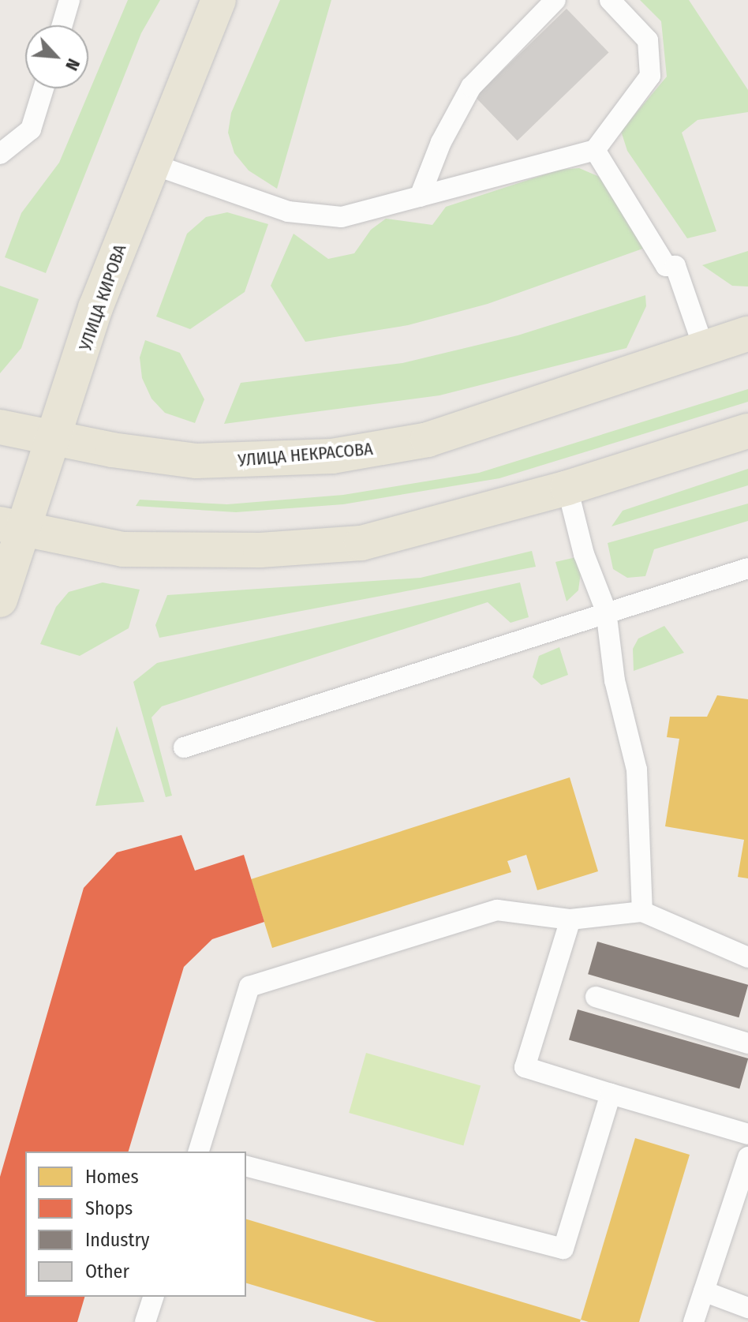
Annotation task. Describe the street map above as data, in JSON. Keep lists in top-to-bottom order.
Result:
{
  "streets": {
    "main road": ["УЛИЦА КИРОВА", "УЛИЦА НЕКРАСОВА"]
  },
  "crossings": [
    ["УЛИЦА КИРОВА", "УЛИЦА НЕКРАСОВА"]
  ],
  "legend": [
    "Homes",
    "Shops",
    "Industry",
    "Other"
  ],
  "north": "bottom right"
}
